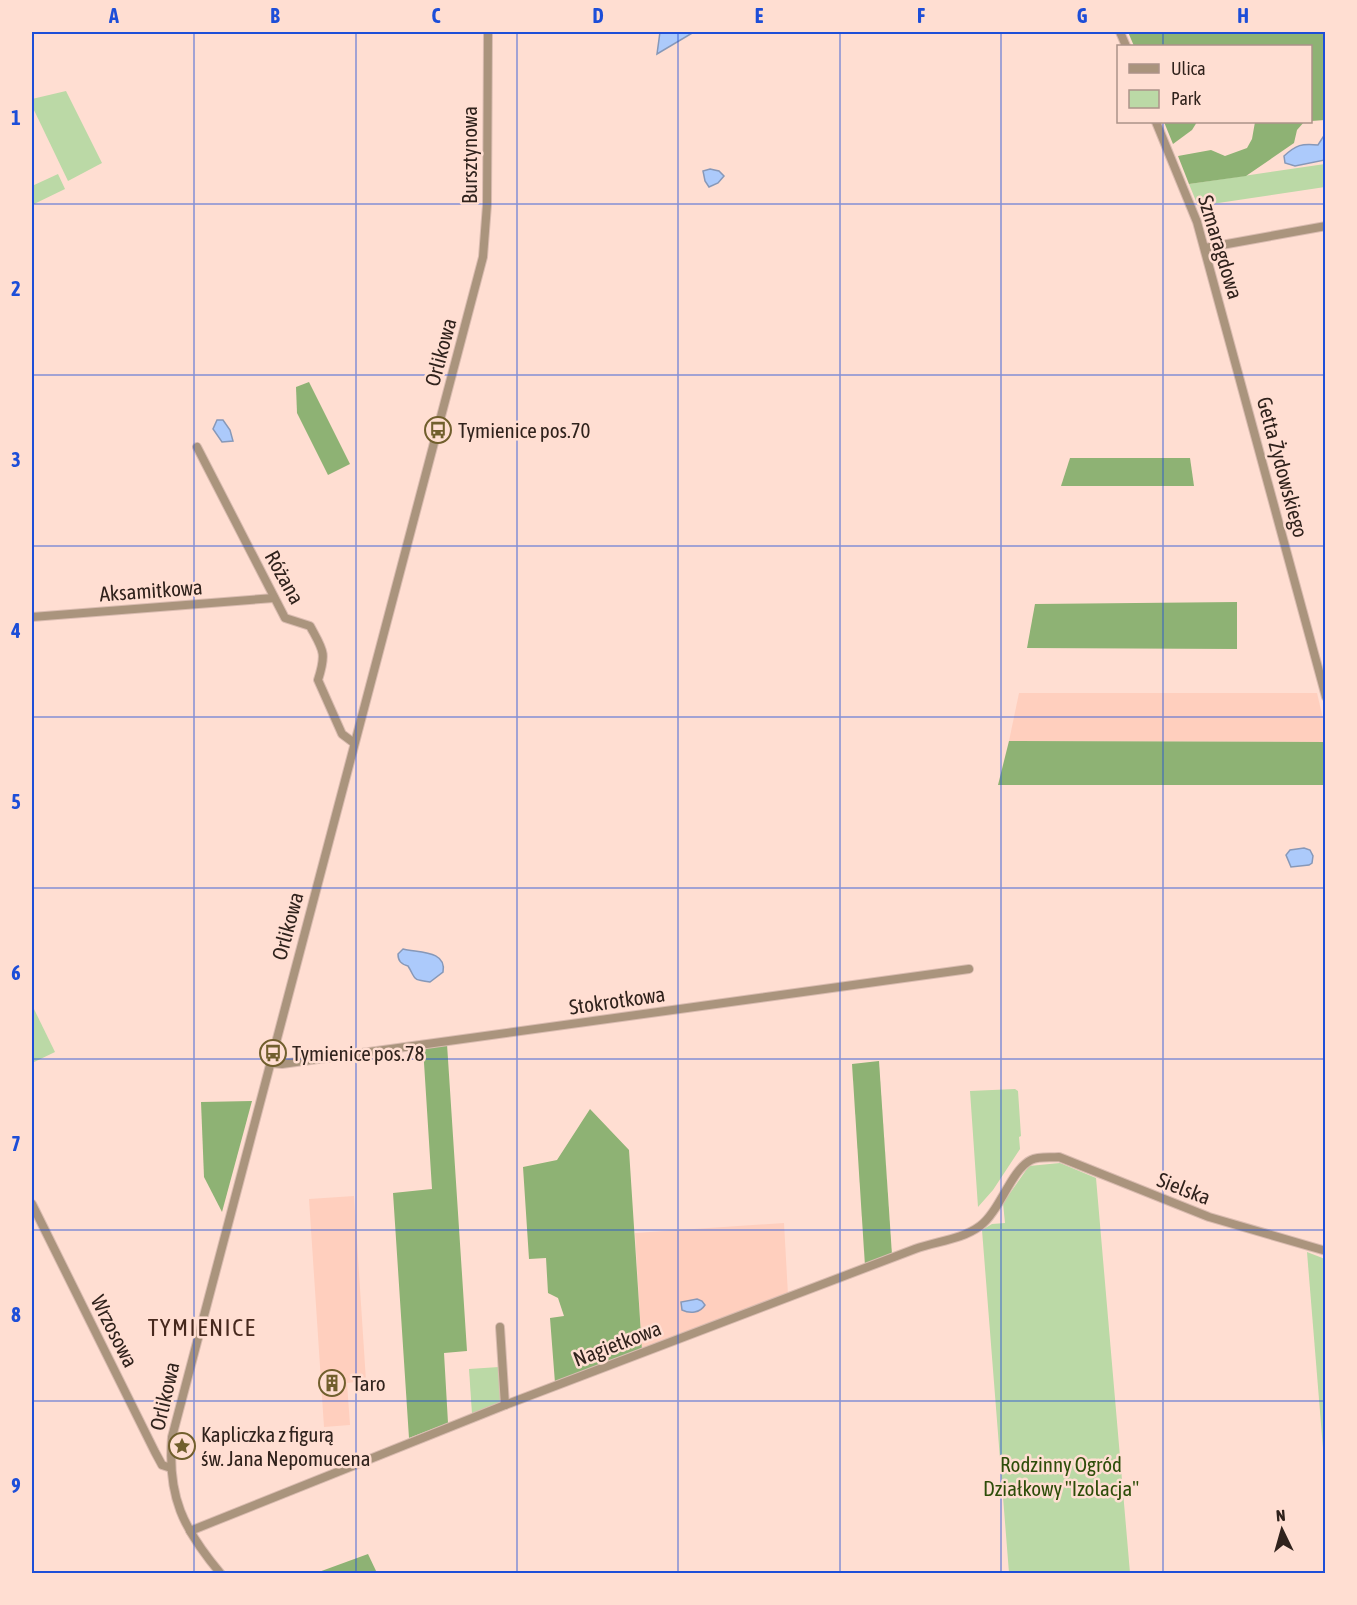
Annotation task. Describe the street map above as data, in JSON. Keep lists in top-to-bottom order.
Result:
{
  "streets": {
    "street": [
      "Bursztynowa",
      "Szmaragdowa",
      "Orlikowa",
      "Getta Żydowskiego",
      "Różana",
      "Aksamitkowa",
      "Stokrotkowa",
      "Sielska",
      "Wrzosowa",
      "Nagietkowa"
    ]
  },
  "crossings": [
    ["Bursztynowa", "Orlikowa"],
    ["Szmaragdowa", "Getta Żydowskiego"],
    ["Orlikowa", "Różana"],
    ["Orlikowa", "Stokrotkowa"],
    ["Orlikowa", "Wrzosowa"],
    ["Orlikowa", "Nagietkowa"],
    ["Różana", "Aksamitkowa"],
    ["Sielska", "Nagietkowa"]
  ],
  "districts": ["TYMIENICE"],
  "parks": ["Rodzinny Ogród Działkowy \"Izolacja\""],
  "places": {
    "bus stop": ["Tymienice pos.70", "Tymienice pos.78"],
    "building": ["Taro"],
    "place": ["Kapliczka z figurą św. Jana Nepomucena"]
  },
  "legend": ["Ulica", "Park"],
  "north": "top",
  "grid": {
    "columns": [
      "A",
      "B",
      "C",
      "D",
      "E",
      "F",
      "G",
      "H"
    ],
    "rows": [
      "1",
      "2",
      "3",
      "4",
      "5",
      "6",
      "7",
      "8",
      "9"
    ]
  }
}
